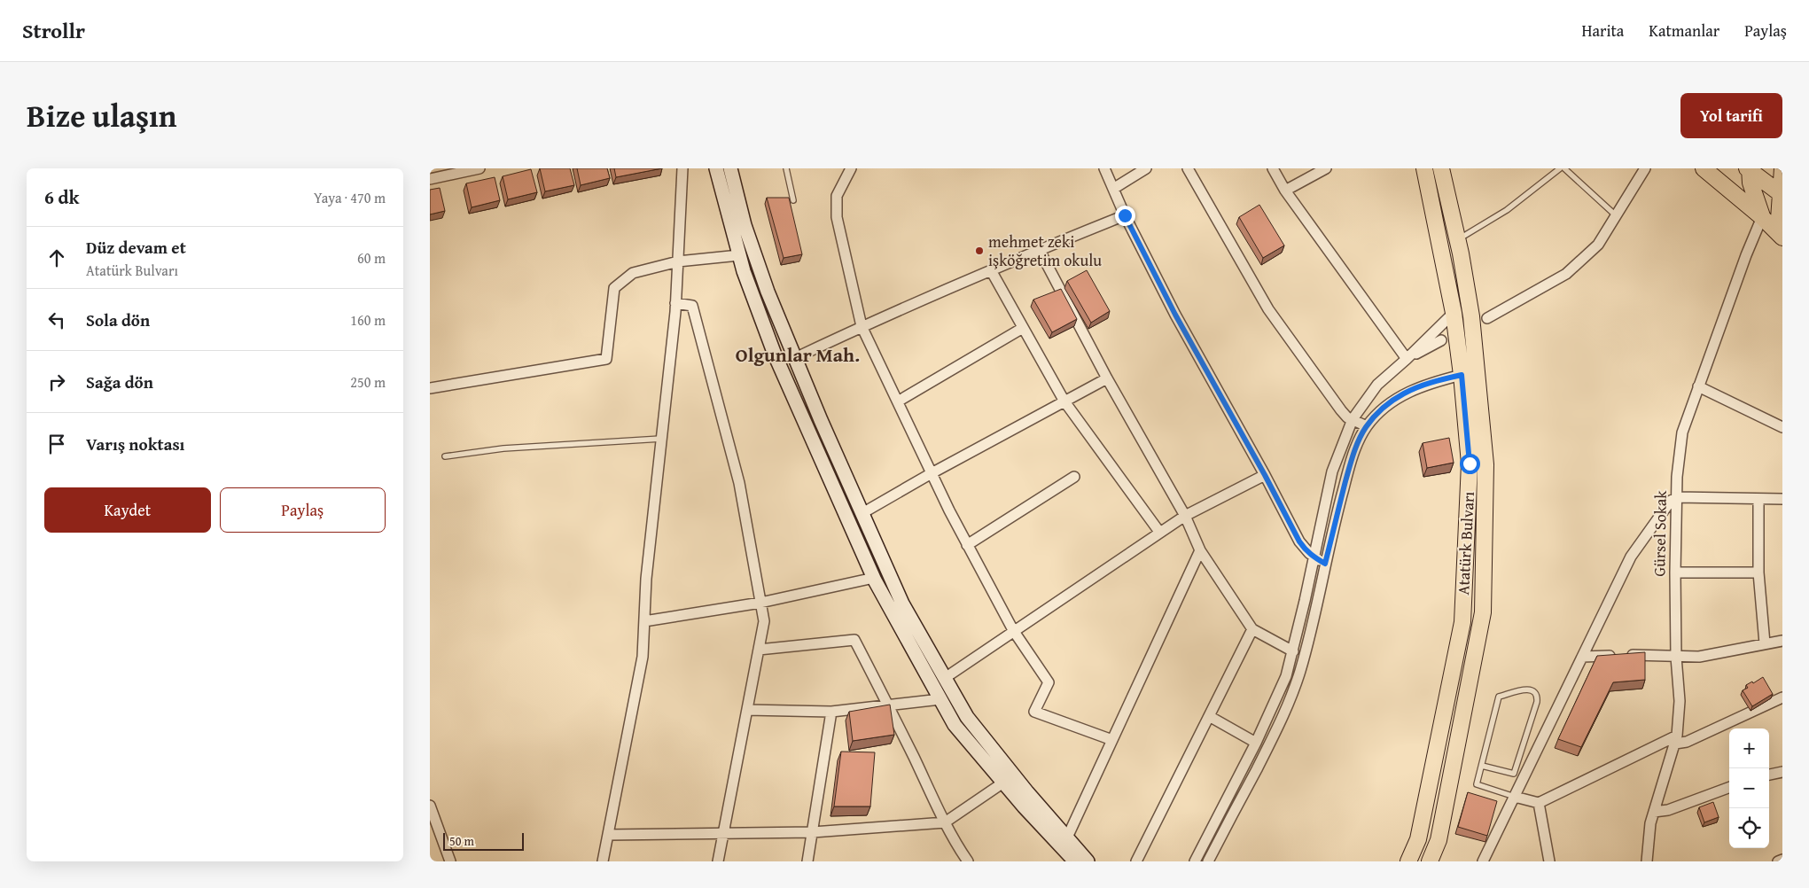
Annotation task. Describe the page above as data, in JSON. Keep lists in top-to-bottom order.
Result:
{
  "streets": {
    "main road": ["Atatürk Bulvarı"],
    "street": ["Gürsel Sokak"]
  },
  "districts": ["Olgunlar Mah."],
  "places": ["mehmet zeki işköğretim okulu"],
  "scale_bar": "50 m",
  "page": {
    "header": "Strollr",
    "nav": ["Harita", "Katmanlar", "Paylaş"],
    "title": "Bize ulaşın",
    "buttons": [
      "Yol tarifi",
      ["Kaydet", "Paylaş"]
    ],
    "heading": ["6 dk", "Yaya · 470 m"],
    "list": [
      ["Düz devam et", "Atatürk Bulvarı", "60 m"],
      ["Sola dön", "160 m"],
      ["Sağa dön", "250 m"],
      "Varış noktası"
    ],
    "map_buttons": ["+", "−"],
    "scale": "50 m"
  }
}
